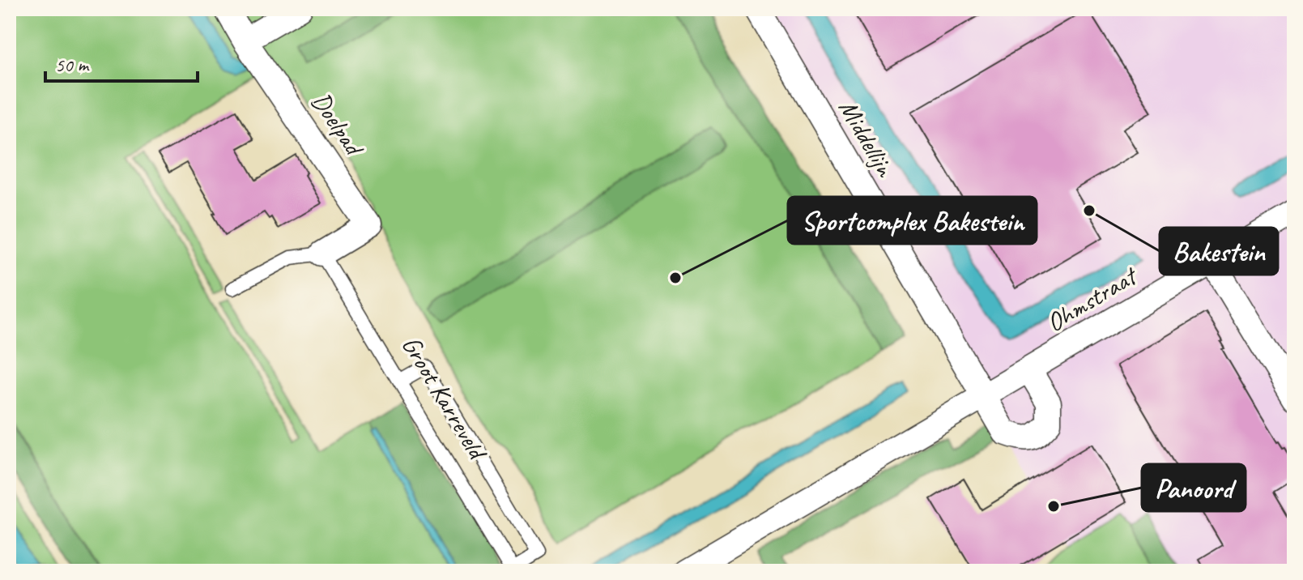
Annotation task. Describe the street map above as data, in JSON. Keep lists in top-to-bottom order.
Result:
{
  "streets": {
    "street": ["Doelpad", "Middellijn", "Ohmstraat"],
    "lane": ["Groot Karreveld"]
  },
  "crossings": [
    ["Doelpad", "Groot Karreveld"],
    ["Middellijn", "Ohmstraat"]
  ],
  "places": ["Bakestein", "Sportcomplex Bakestein", "Panoord"],
  "scale_bar": "50 m"
}
